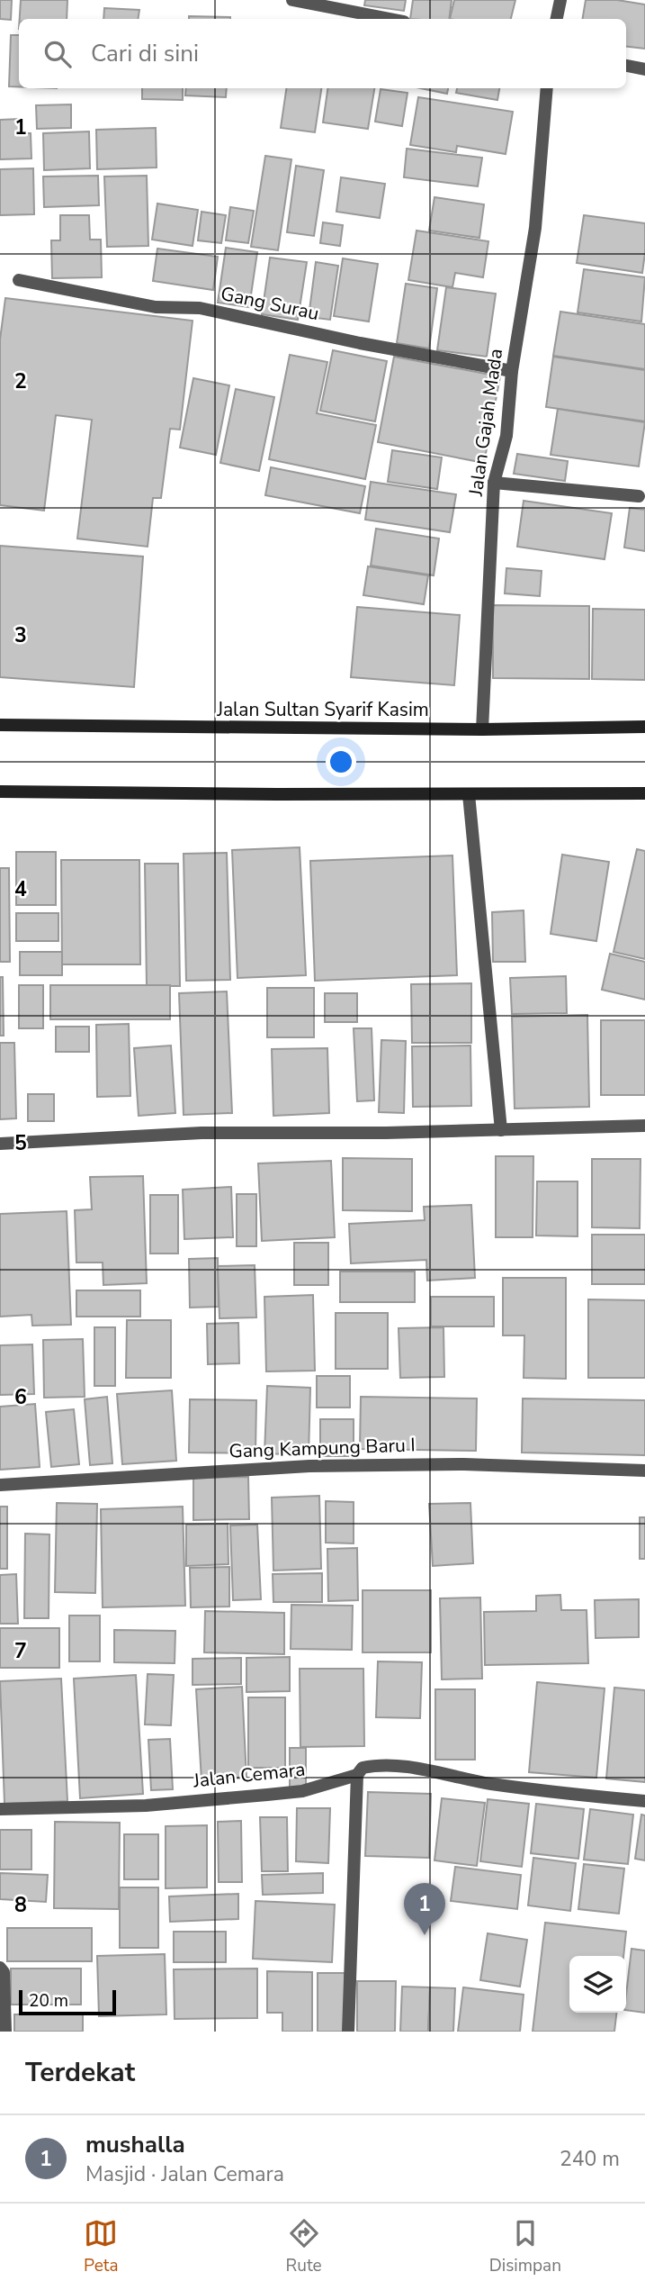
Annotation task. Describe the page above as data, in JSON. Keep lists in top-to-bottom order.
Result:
{
  "streets": {
    "street": [
      "Gang Surau",
      "Jalan Gajah Mada",
      "Jalan Sultan Syarif Kasim",
      "Gang Kampung Baru I",
      "Jalan Cemara"
    ]
  },
  "crossings": [
    ["Gang Surau", "Jalan Gajah Mada"],
    ["Jalan Gajah Mada", "Jalan Sultan Syarif Kasim"]
  ],
  "scale_bar": "20 m",
  "page": {
    "search": "Cari di sini",
    "pins": "1",
    "scale": "20 m",
    "heading": "Terdekat",
    "list": [
      {
        "mark": "1",
        "name": "mushalla",
        "note": "Masjid · Jalan Cemara",
        "value": "240 m"
      }
    ],
    "nav": ["Peta", "Rute", "Disimpan"]
  },
  "grid": {
    "rows": [
      "1",
      "2",
      "3",
      "4",
      "5",
      "6",
      "7",
      "8"
    ]
  }
}
